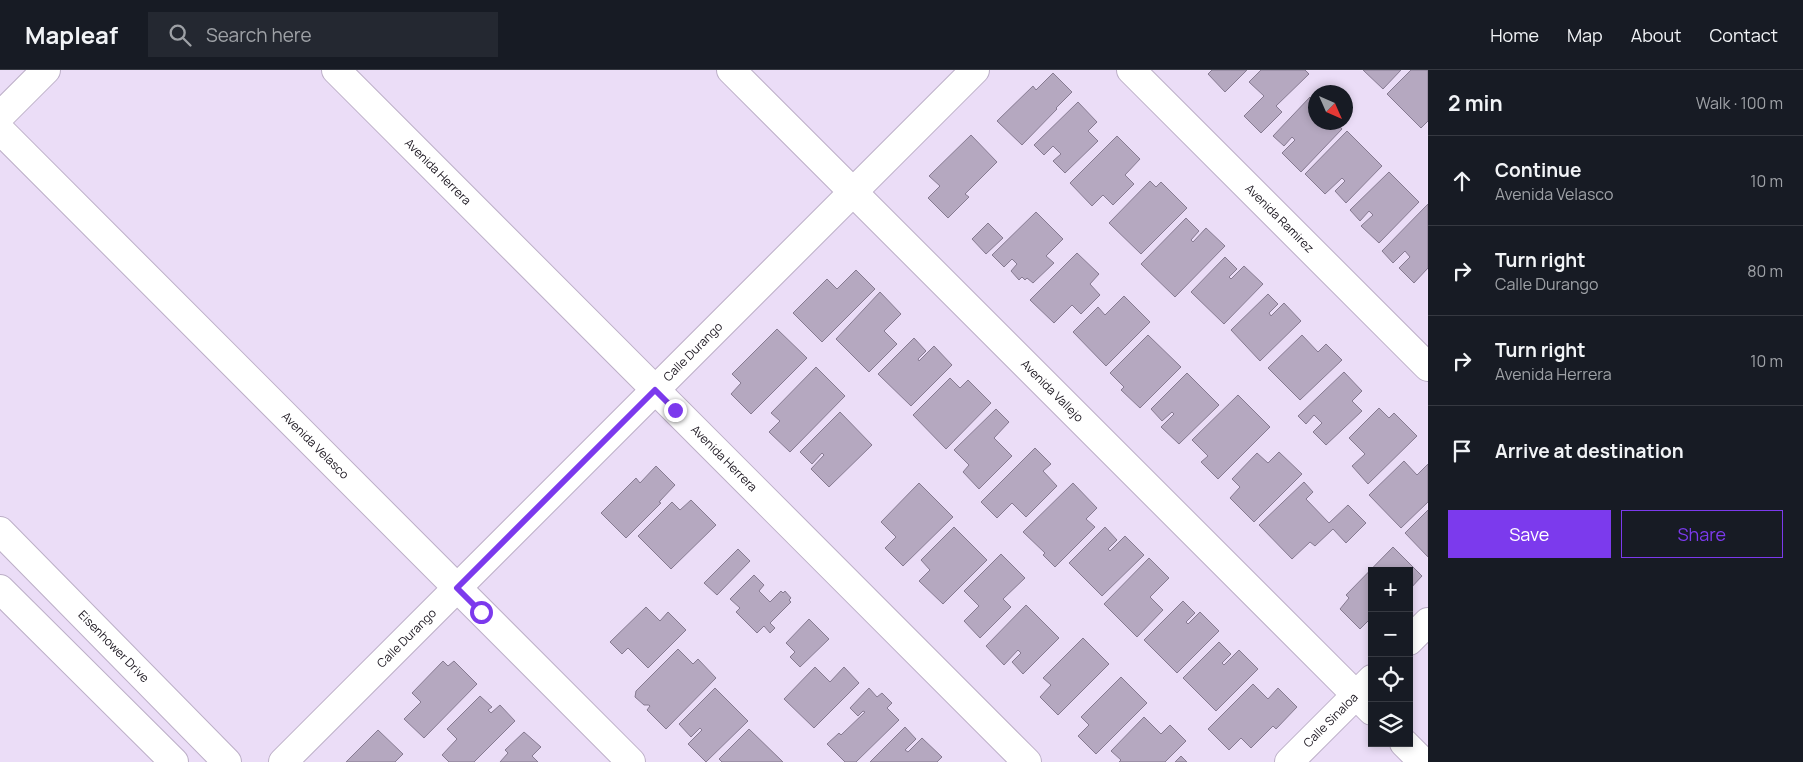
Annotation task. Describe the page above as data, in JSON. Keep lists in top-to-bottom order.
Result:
{
  "streets": {
    "street": [
      "Avenida Herrera",
      "Avenida Ramirez",
      "Calle Durango",
      "Avenida Vallejo",
      "Avenida Velasco",
      "Eisenhower Drive",
      "Calle Sinaloa"
    ]
  },
  "crossings": [
    ["Avenida Herrera", "Calle Durango"],
    ["Calle Durango", "Avenida Vallejo"],
    ["Calle Durango", "Avenida Velasco"],
    ["Avenida Vallejo", "Calle Sinaloa"]
  ],
  "north": "bottom right",
  "page": {
    "header": "Mapleaf",
    "search": "Search here",
    "nav": [
      "Home",
      "Map",
      "About",
      "Contact"
    ],
    "heading": ["2 min", "Walk · 100 m"],
    "list": [
      ["Continue", "Avenida Velasco", "10 m"],
      ["Turn right", "Calle Durango", "80 m"],
      ["Turn right", "Avenida Herrera", "10 m"],
      "Arrive at destination"
    ],
    "buttons": ["Save", "Share"],
    "map_buttons": ["+", "−"]
  }
}
